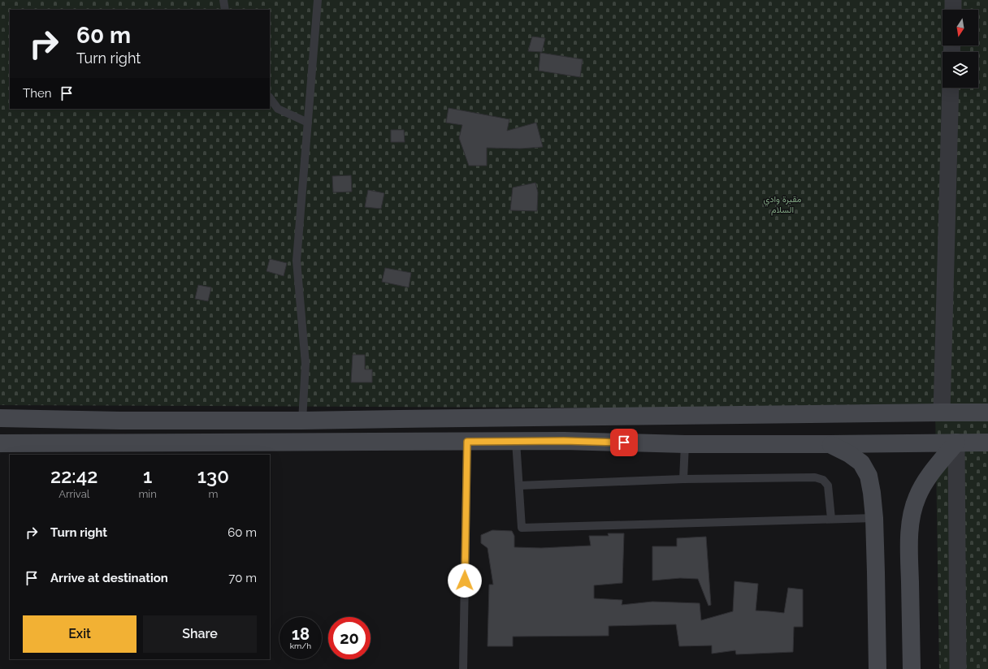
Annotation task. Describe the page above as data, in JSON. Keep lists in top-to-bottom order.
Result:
{
  "parks": ["مقبرة وادي السلام"],
  "north": "bottom",
  "page": {
    "turn": ["60 m", "Turn right"],
    "then": "Then",
    "eta": [
      "22:42",
      "Arrival",
      "1",
      "min",
      "130",
      "m"
    ],
    "list": [
      {
        "name": "Turn right",
        "value": "60 m"
      },
      {
        "name": "Arrive at destination",
        "value": "70 m"
      }
    ],
    "buttons": ["Exit", "Share"],
    "speed": "18 km/h",
    "limit": "20"
  }
}
